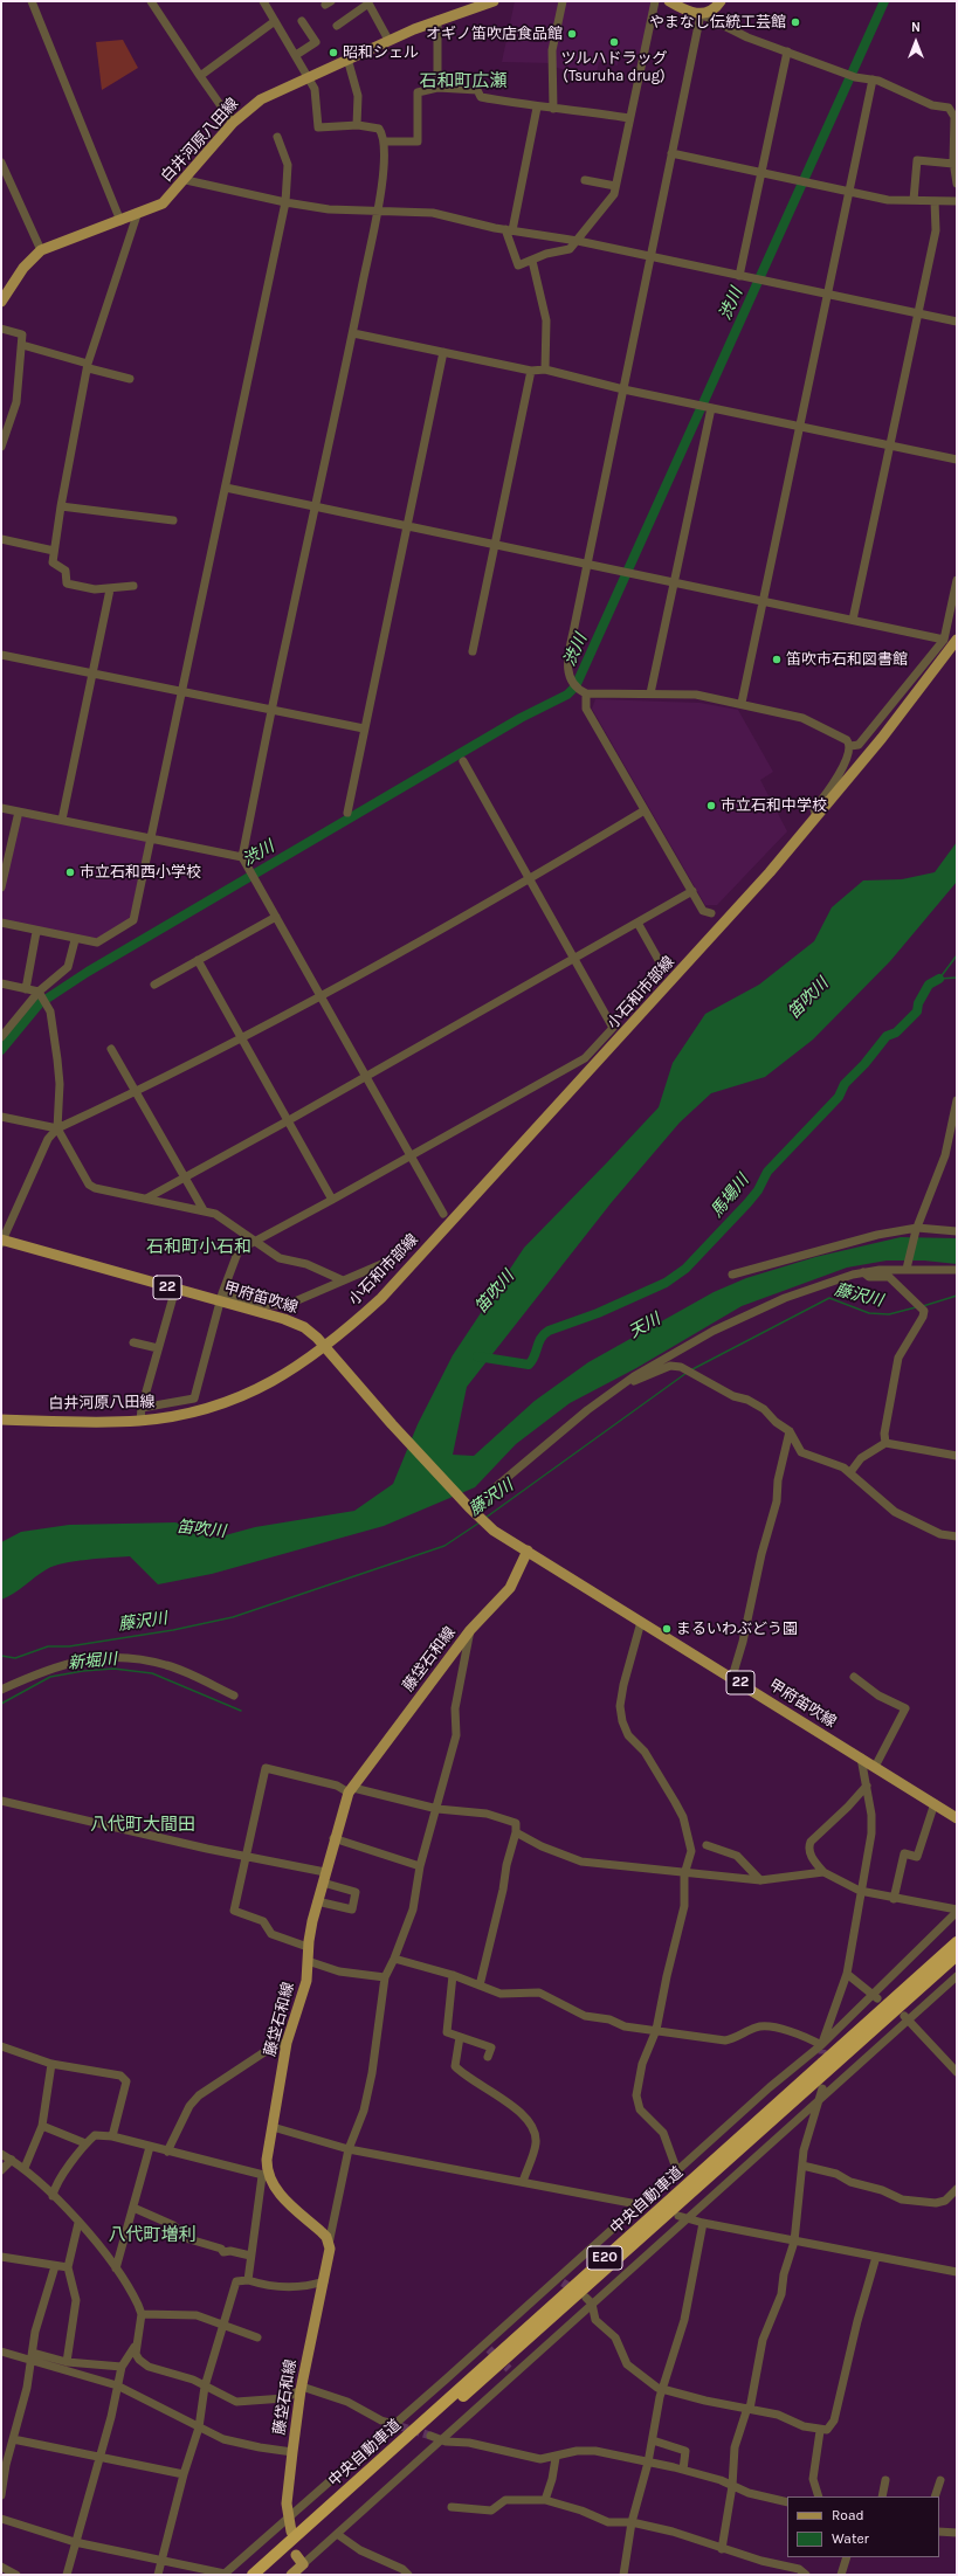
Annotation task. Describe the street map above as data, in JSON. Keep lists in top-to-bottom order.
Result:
{
  "streets": {
    "highway": ["中央自動車道", "E20"],
    "main road": [
      "白井河原八田線",
      "小石和市部線",
      "22",
      "甲府笛吹線",
      "藤垈石和線"
    ]
  },
  "crossings": [
    ["白井河原八田線", "小石和市部線"],
    ["白井河原八田線", "甲府笛吹線"],
    ["小石和市部線", "甲府笛吹線"],
    ["甲府笛吹線", "藤垈石和線"]
  ],
  "districts": [
    "石和町広瀬",
    "石和町小石和",
    "八代町大間田",
    "八代町増利"
  ],
  "water": [
    "渋川",
    "笛吹川",
    "馬場川",
    "藤沢川",
    "天川",
    "新堀川"
  ],
  "places": [
    "やまなし伝統工芸館",
    "オギノ笛吹店食品館",
    "ツルハドラッグ (Tsuruha drug)",
    "昭和シェル",
    "笛吹市石和図書館",
    "市立石和中学校",
    "市立石和西小学校",
    "まるいわぶどう園"
  ],
  "legend": ["Road", "Water"],
  "north": "top"
}
